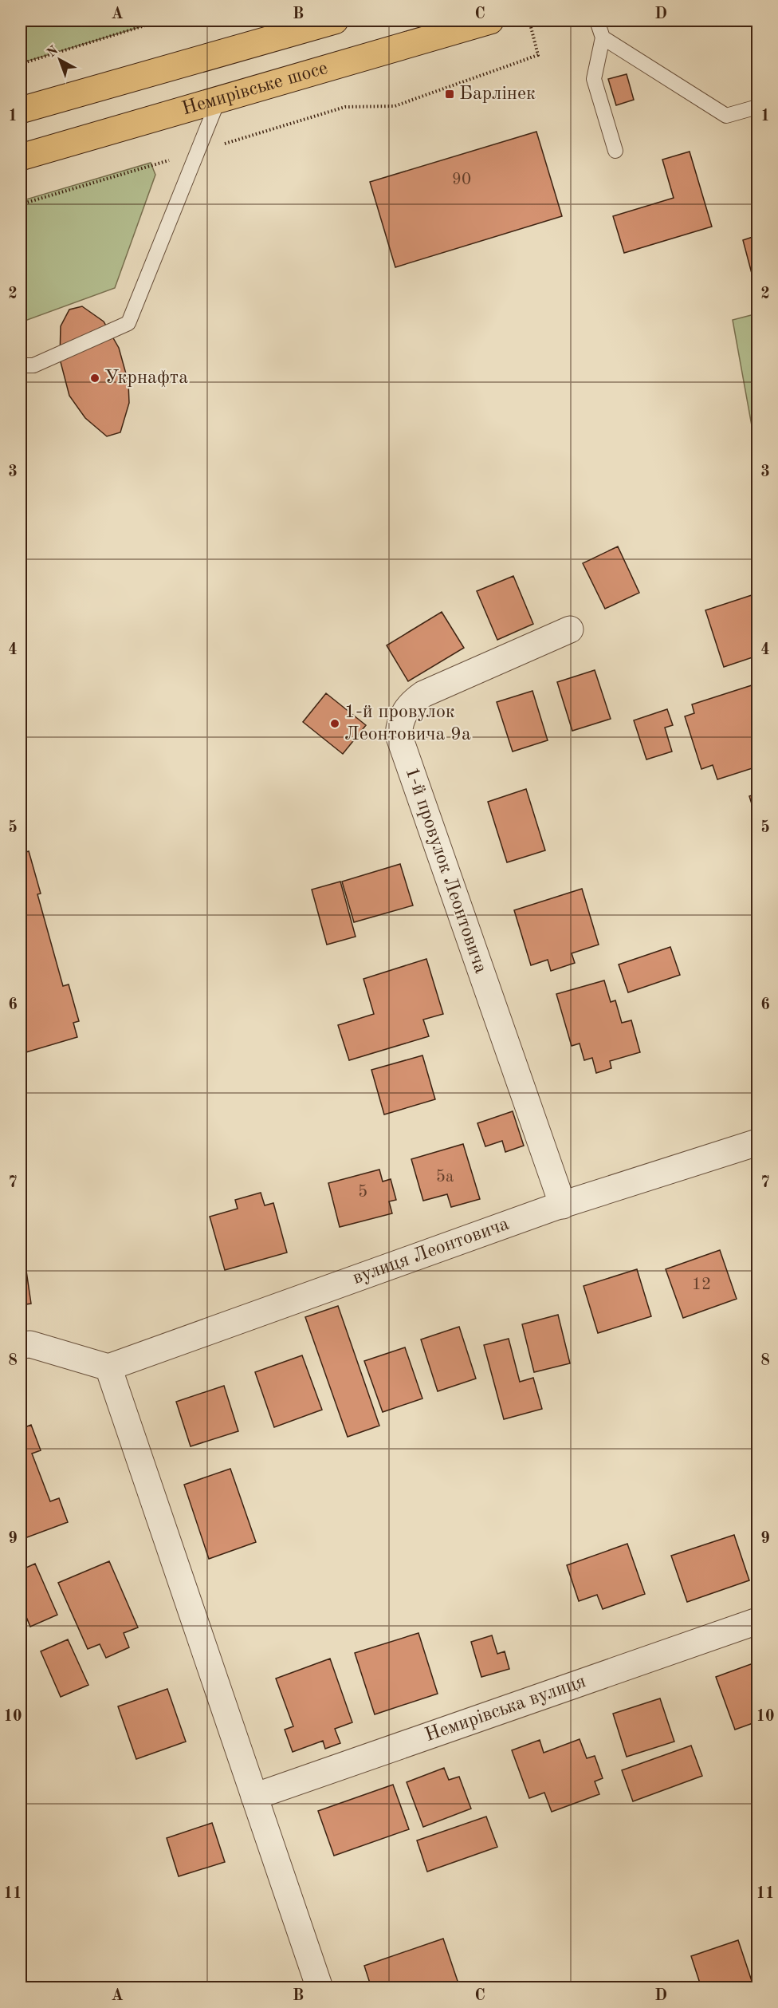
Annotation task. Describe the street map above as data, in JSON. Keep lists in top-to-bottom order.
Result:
{
  "streets": {
    "main road": ["Немирівське шосе"],
    "street": ["1-й провулок Леонтовича", "вулиця Леонтовича", "Немирівська вулиця"]
  },
  "crossings": [
    ["1-й провулок Леонтовича", "вулиця Леонтовича"]
  ],
  "places": {
    "transit": ["Барлінек"],
    "other": ["Укрнафта", "1-й провулок Леонтовича 9а"]
  },
  "house_numbers": [
    "90",
    "5а",
    "5",
    "12"
  ],
  "north": "top left",
  "grid": {
    "columns": [
      "A",
      "B",
      "C",
      "D"
    ],
    "rows": [
      "1",
      "2",
      "3",
      "4",
      "5",
      "6",
      "7",
      "8",
      "9",
      "10",
      "11"
    ]
  }
}
